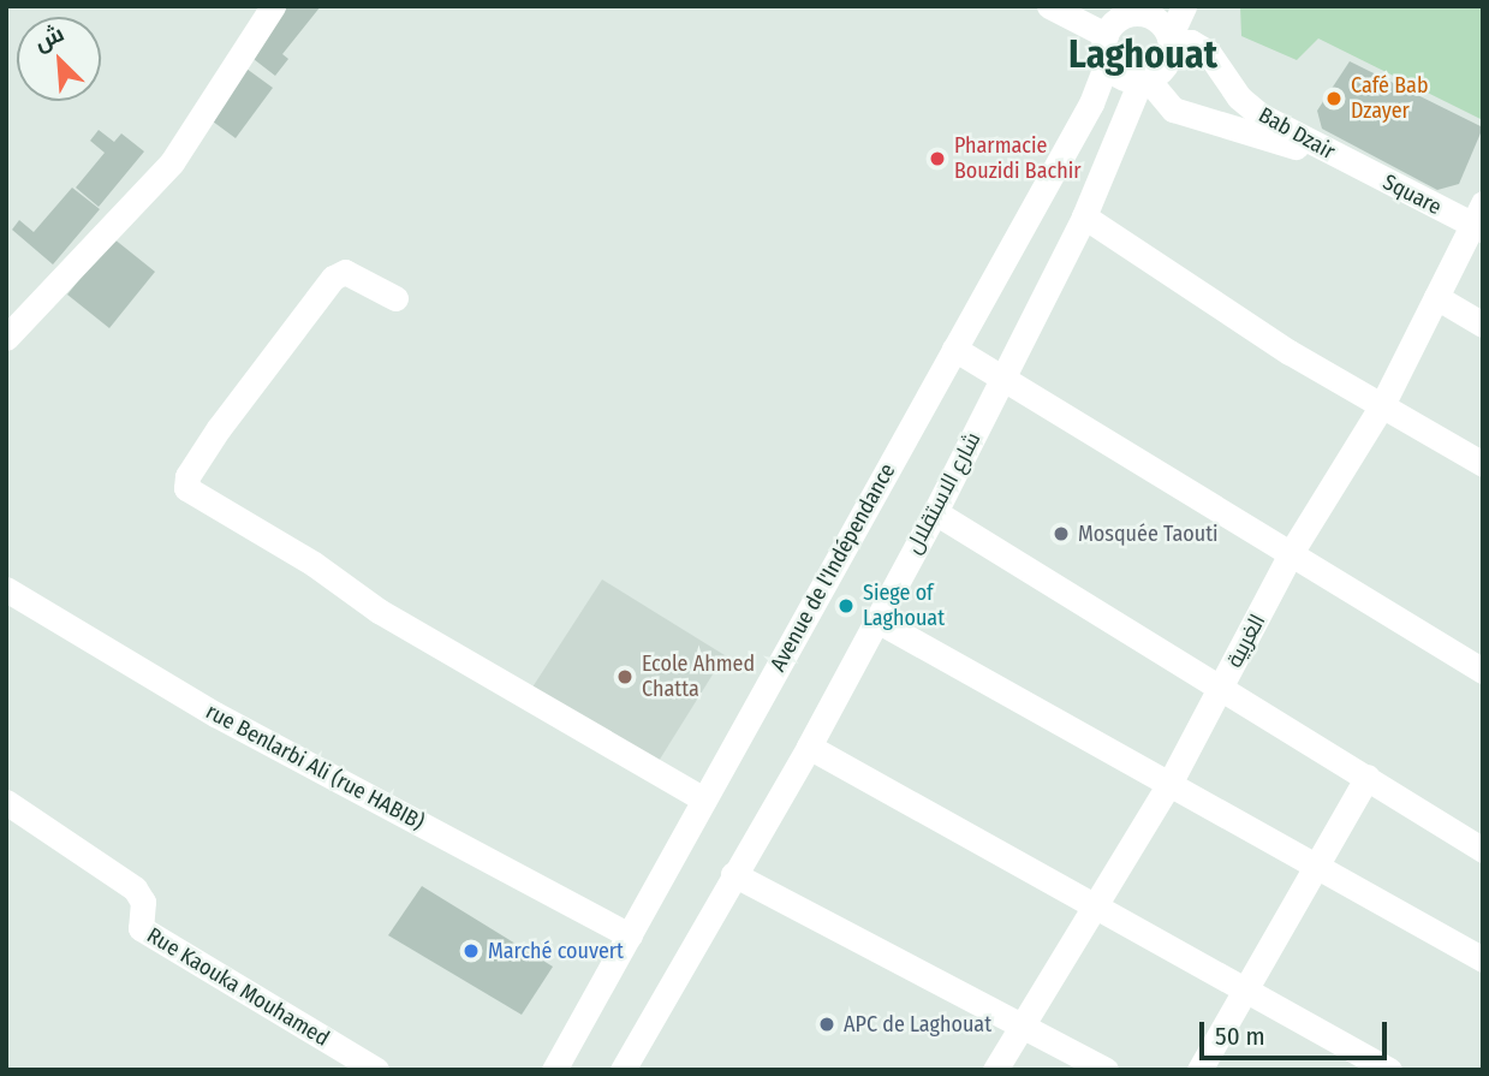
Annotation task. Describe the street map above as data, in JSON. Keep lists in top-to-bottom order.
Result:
{
  "streets": {
    "street": [
      "Bab Dzair",
      "Square",
      "شارع الاستقلال",
      "Avenue de l'Indépendance",
      "الغربية",
      "rue Benlarbi Ali (rue HABIB)",
      "Rue Kaouka Mouhamed"
    ]
  },
  "crossings": [
    ["Bab Dzair", "Square"],
    ["Bab Dzair", "شارع الاستقلال"],
    ["Bab Dzair", "Avenue de l'Indépendance"],
    ["Square", "الغربية"],
    ["شارع الاستقلال", "Avenue de l'Indépendance"],
    ["Avenue de l'Indépendance", "rue Benlarbi Ali (rue HABIB)"]
  ],
  "districts": ["Laghouat"],
  "places": [
    "Café Bab Dzayer",
    "Pharmacie Bouzidi Bachir",
    "Mosquée Taouti",
    "Siege of Laghouat",
    "Ecole Ahmed Chatta",
    "Marché couvert",
    "APC de Laghouat"
  ],
  "scale_bar": "50 m",
  "north": "top left"
}
